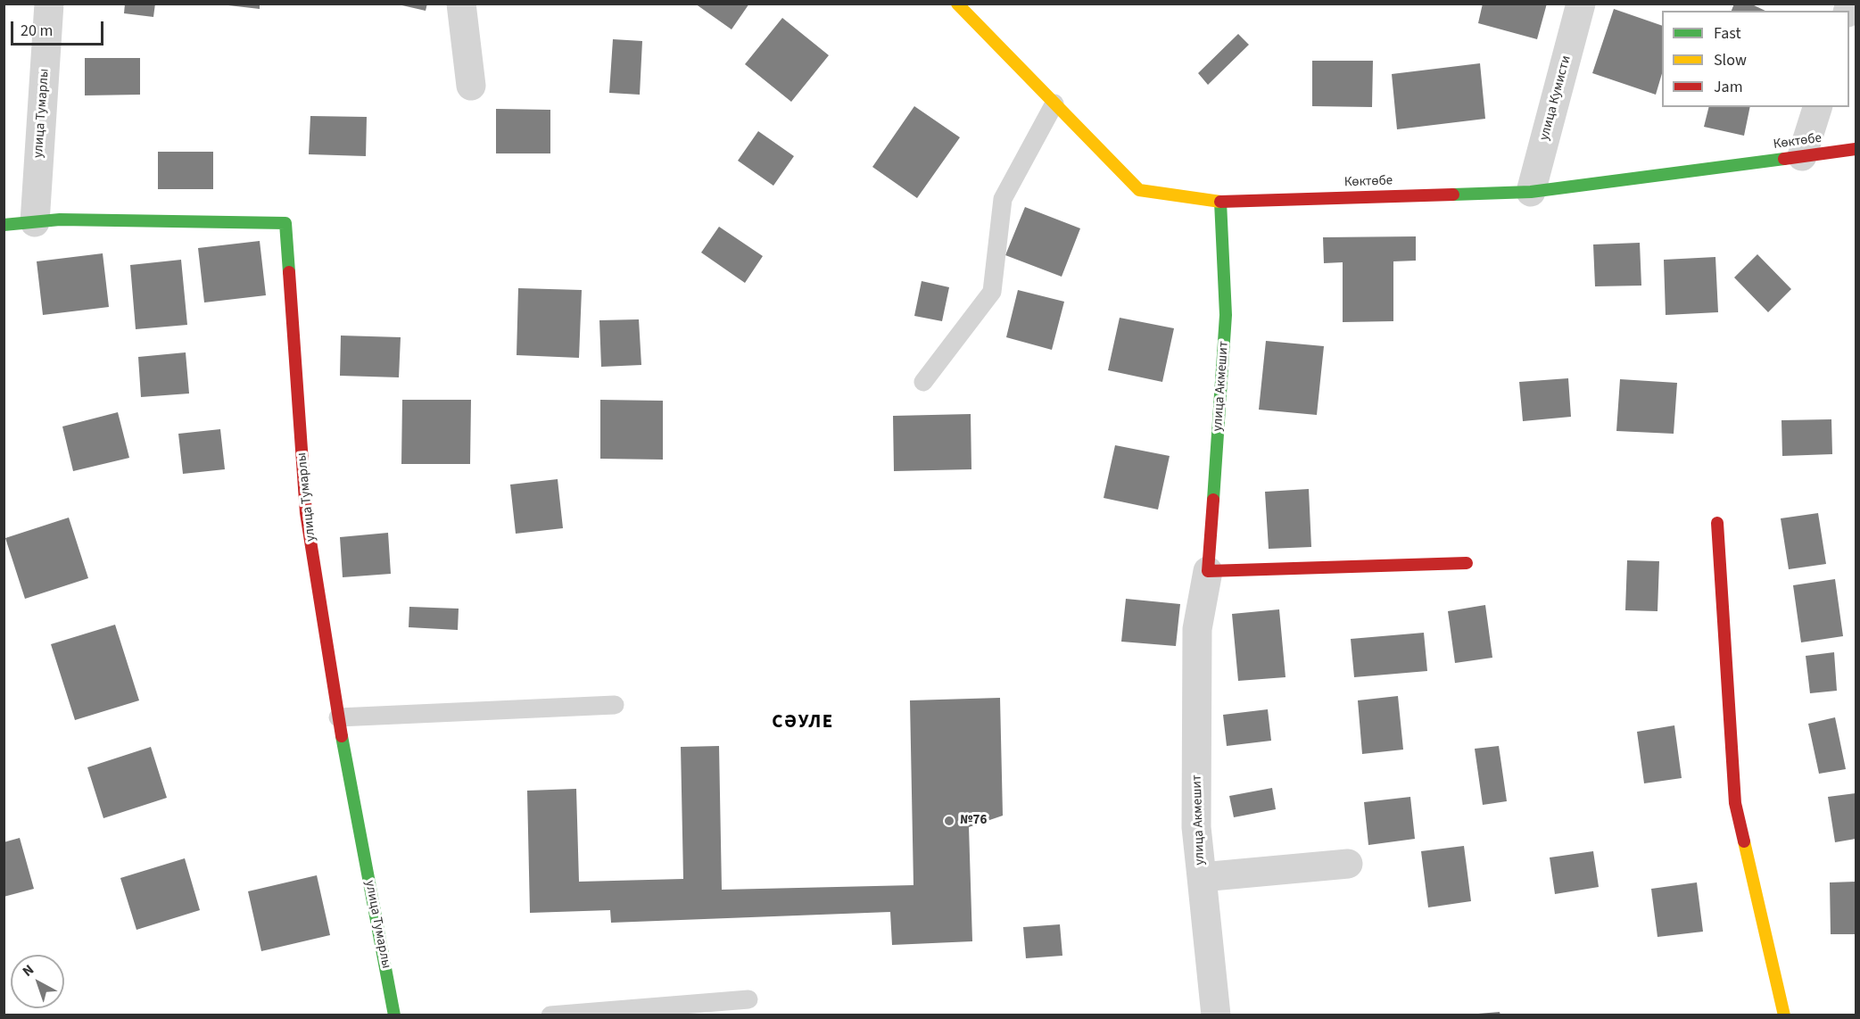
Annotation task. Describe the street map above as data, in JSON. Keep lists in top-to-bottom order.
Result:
{
  "streets": {
    "street": [
      "улица Кумисти",
      "улица Тумарлы",
      "Көктөбе",
      "улица Акмешит"
    ]
  },
  "crossings": [
    ["улица Кумисти", "Көктөбе"],
    ["Көктөбе", "улица Акмешит"]
  ],
  "districts": ["СӘУЛЕ"],
  "places": ["№76"],
  "legend": ["Fast", "Slow", "Jam"],
  "scale_bar": "20 m",
  "north": "top left"
}
